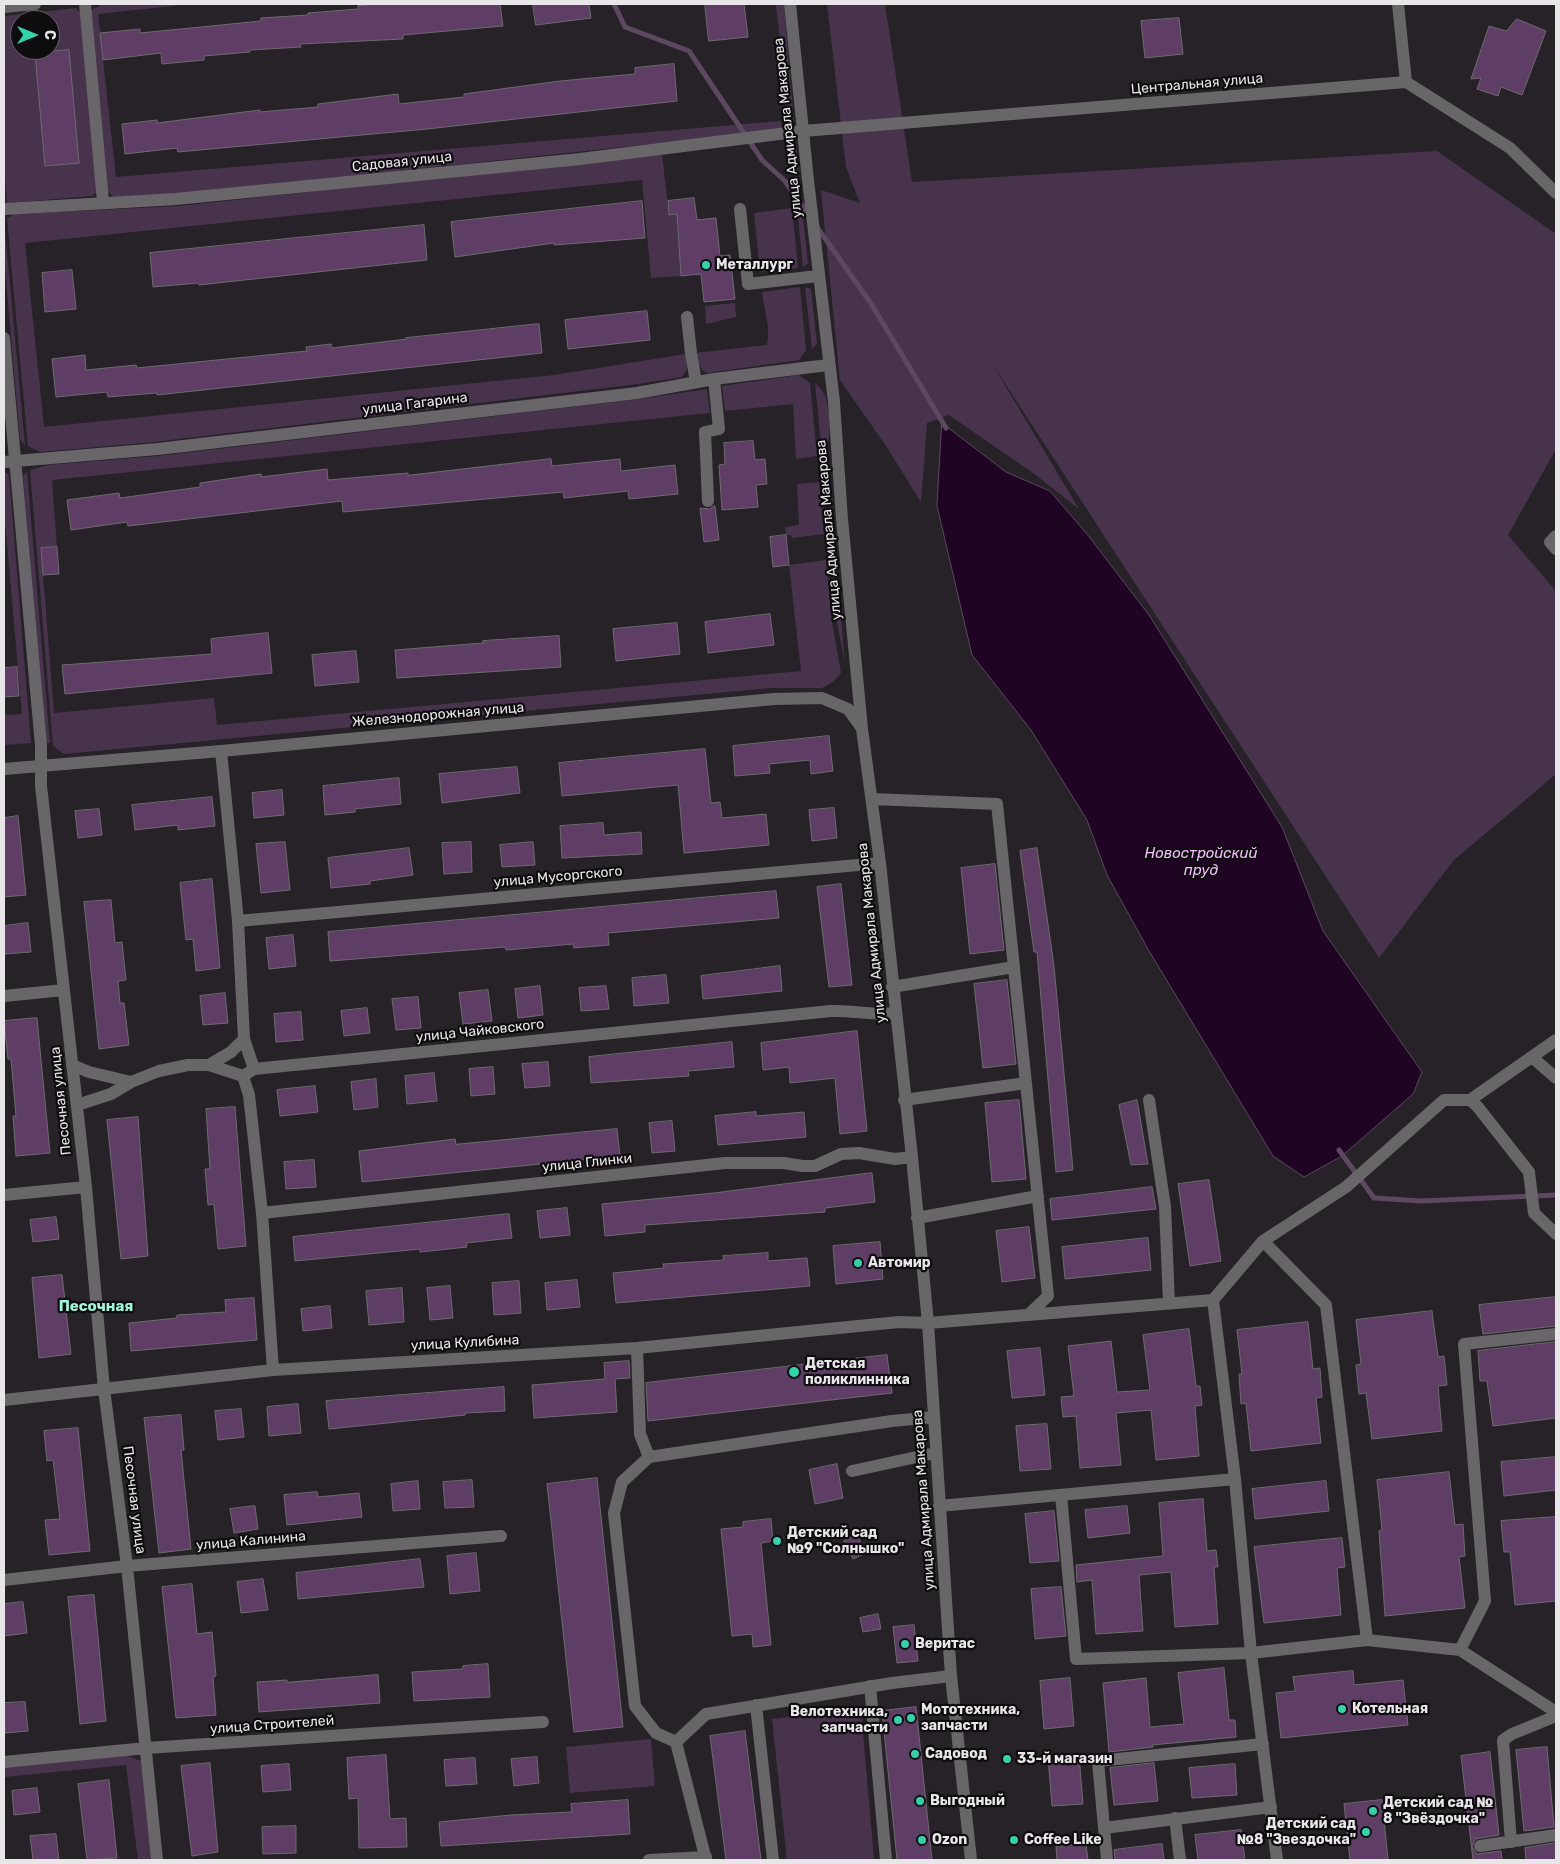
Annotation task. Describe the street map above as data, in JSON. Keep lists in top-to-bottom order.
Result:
{
  "streets": {
    "street": [
      "Центральная улица",
      "улица Адмирала Макарова",
      "Садовая улица",
      "улица Гагарина",
      "Железнодорожная улица",
      "улица Мусоргского",
      "улица Чайковского",
      "Песочная улица",
      "улица Глинки",
      "улица Кулибина",
      "улица Калинина",
      "улица Строителей"
    ]
  },
  "crossings": [
    ["Центральная улица", "улица Адмирала Макарова"],
    ["Центральная улица", "Садовая улица"],
    ["улица Адмирала Макарова", "Садовая улица"],
    ["улица Адмирала Макарова", "улица Гагарина"],
    ["улица Адмирала Макарова", "Железнодорожная улица"],
    ["улица Адмирала Макарова", "улица Мусоргского"],
    ["улица Адмирала Макарова", "улица Чайковского"],
    ["улица Адмирала Макарова", "улица Глинки"],
    ["улица Адмирала Макарова", "улица Кулибина"],
    ["улица Гагарина", "Песочная улица"],
    ["Железнодорожная улица", "Песочная улица"],
    ["улица Чайковского", "Песочная улица"],
    ["Песочная улица", "улица Кулибина"],
    ["Песочная улица", "улица Калинина"],
    ["Песочная улица", "улица Строителей"]
  ],
  "districts": ["Песочная"],
  "water": ["Новостройский пруд"],
  "places": [
    "Металлург",
    "Автомир",
    "Детская поликлинника",
    "Детский сад №9 \"Солнышко\"",
    "Веритас",
    "Котельная",
    "Мототехника, запчасти",
    "Велотехника, запчасти",
    "Садовод",
    "33-й магазин",
    "Выгодный",
    "Детский сад № 8 \"Звёздочка\"",
    "Детский сад №8 \"Звездочка\"",
    "Ozon",
    "Coffee Like"
  ],
  "north": "right"
}
